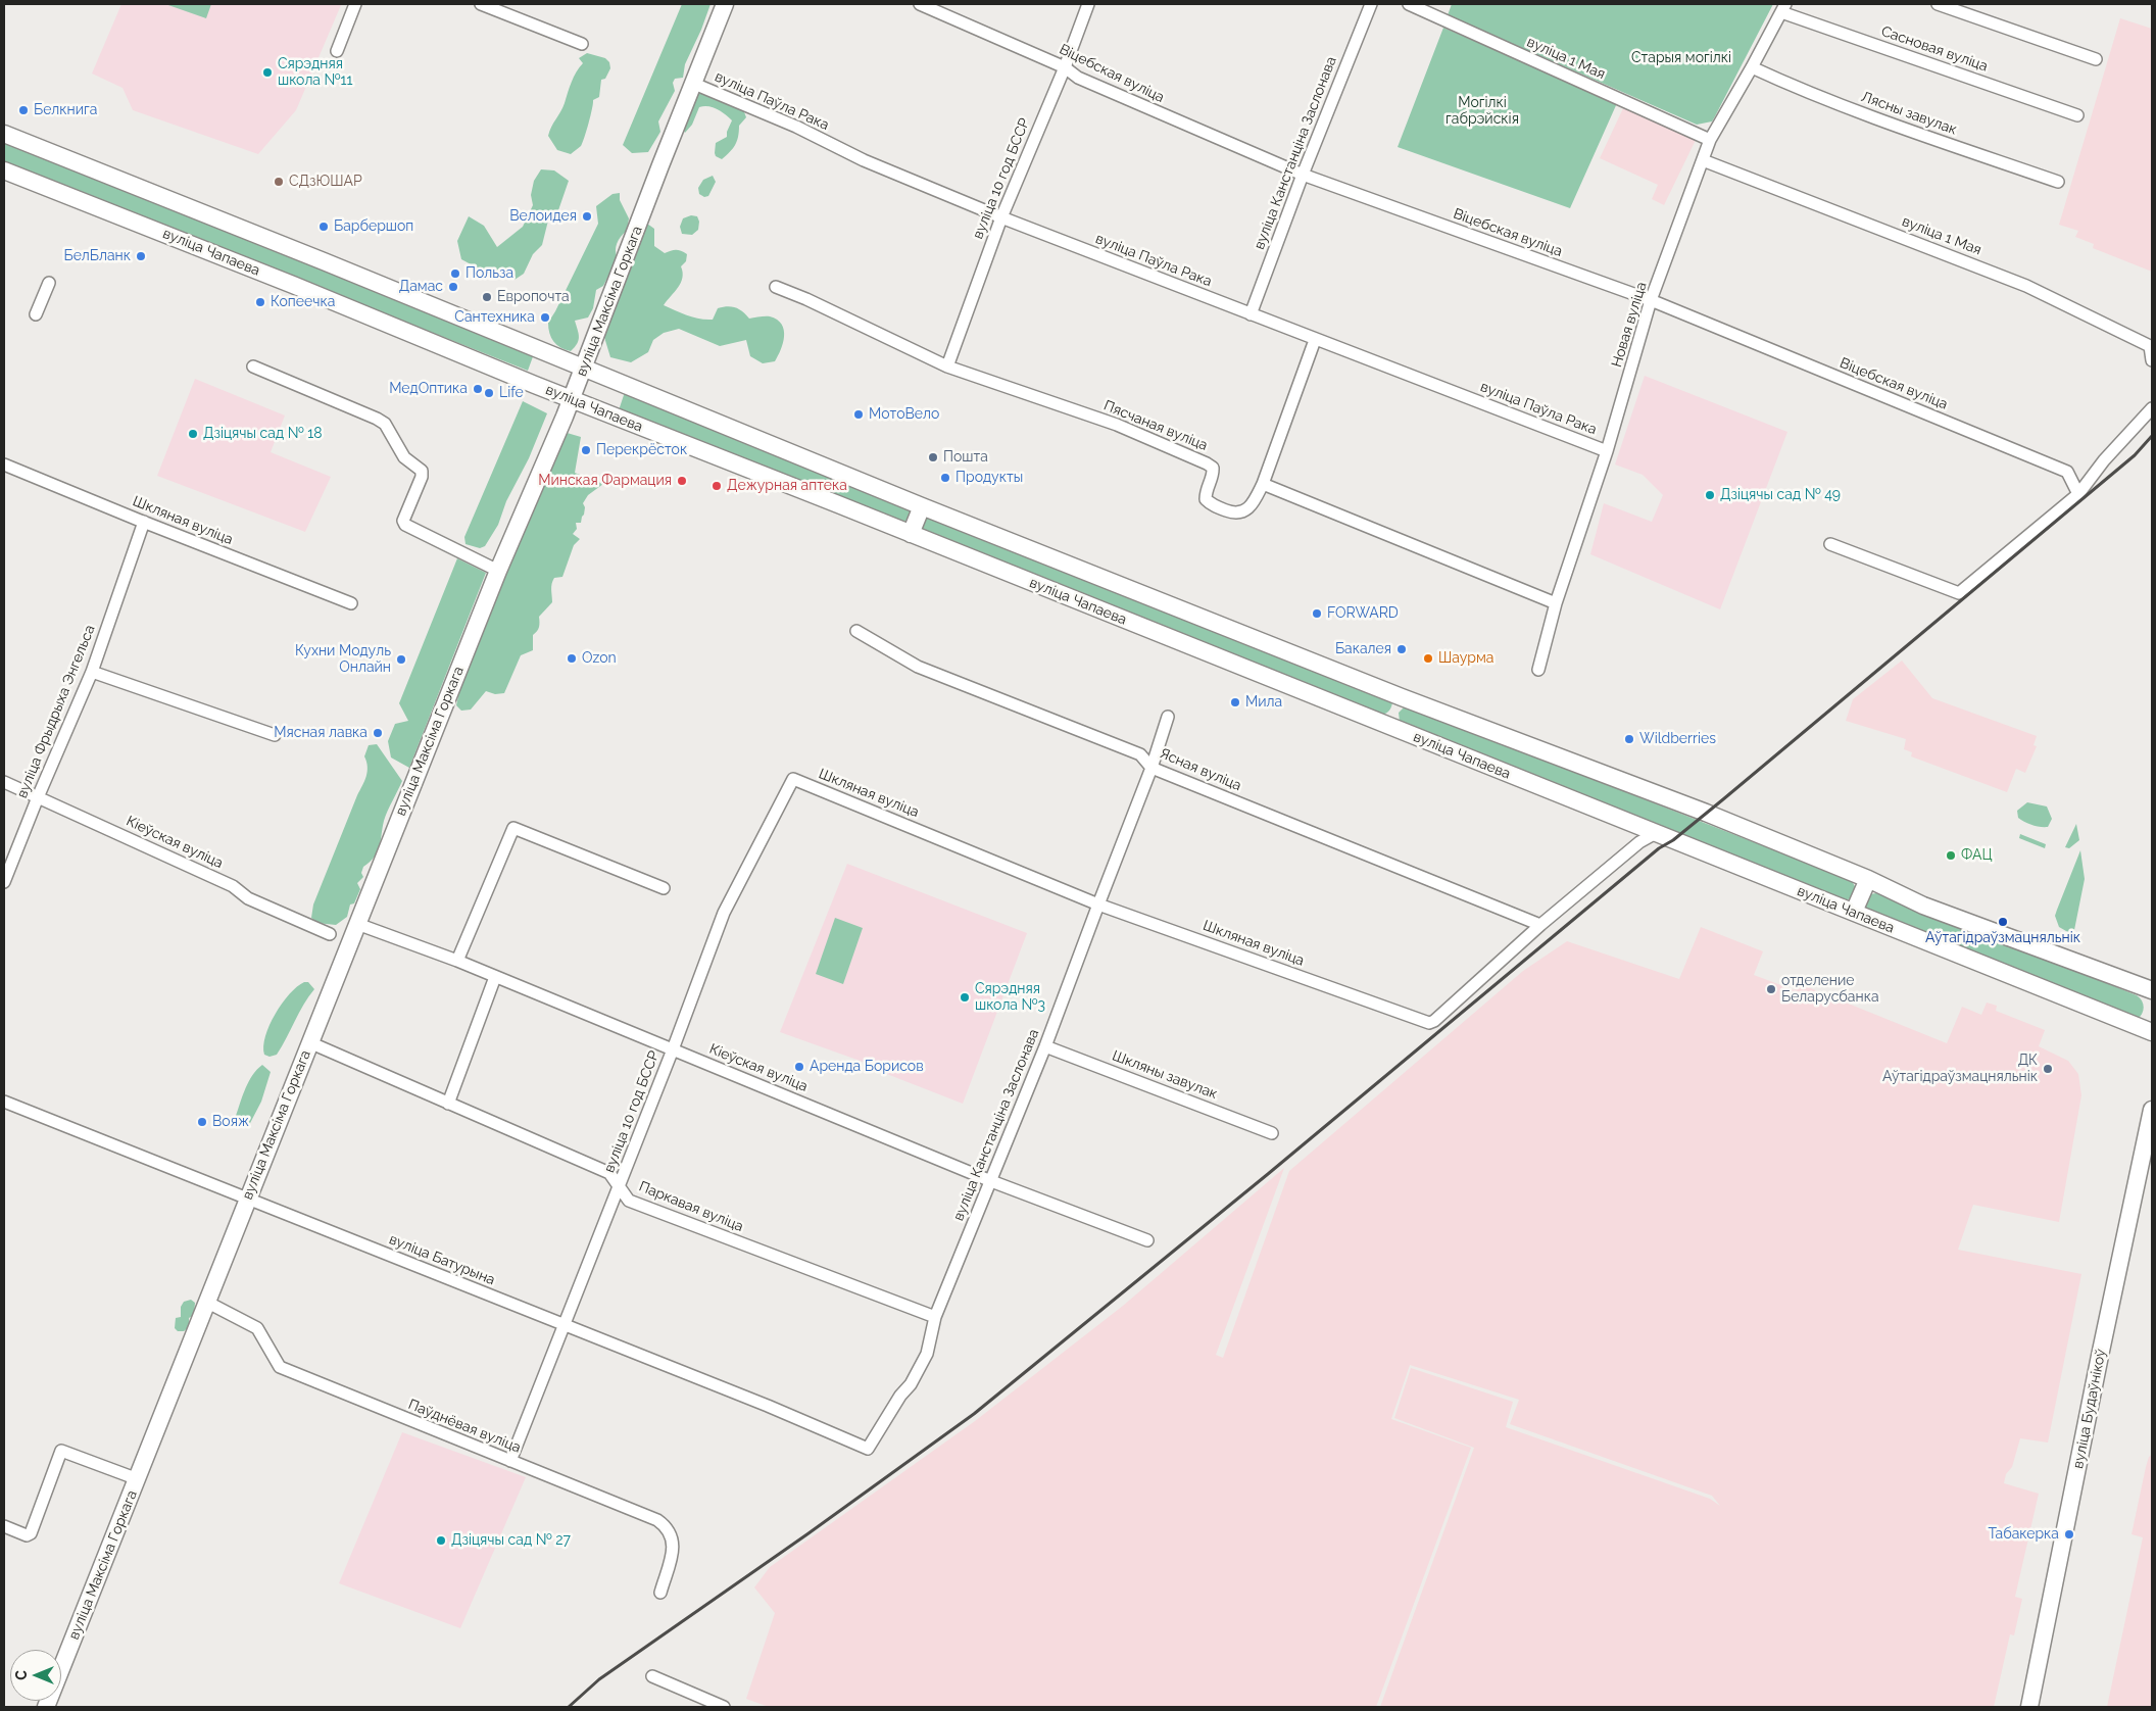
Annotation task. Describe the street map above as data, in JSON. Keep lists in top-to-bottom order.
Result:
{
  "streets": {
    "main road": ["вуліца Чапаева", "вуліца Максіма Горкага", "вуліца Будаўнікоў"],
    "street": [
      "Сасновая вуліца",
      "вуліца 1 Мая",
      "Віцебская вуліца",
      "вуліца Паўла Рака",
      "Лясны завулак",
      "вуліца Канстанціна Заслонава",
      "вуліца 10 год БССР",
      "Новая вуліца",
      "Пясчаная вуліца",
      "Шкляная вуліца",
      "вуліца Фрыдрыха Энгельса",
      "Ясная вуліца",
      "Кіеўская вуліца",
      "Шкляны завулак",
      "Паркавая вуліца",
      "вуліца Батурына",
      "Паўднёвая вуліца"
    ]
  },
  "crossings": [
    ["Сасновая вуліца", "Новая вуліца"],
    ["вуліца 1 Мая", "Новая вуліца"],
    ["Віцебская вуліца", "вуліца Канстанціна Заслонава"],
    ["Віцебская вуліца", "вуліца 10 год БССР"],
    ["Віцебская вуліца", "Новая вуліца"],
    ["вуліца Паўла Рака", "вуліца Канстанціна Заслонава"],
    ["вуліца Паўла Рака", "вуліца 10 год БССР"],
    ["вуліца Паўла Рака", "вуліца Максіма Горкага"],
    ["вуліца Паўла Рака", "Новая вуліца"],
    ["Лясны завулак", "Новая вуліца"],
    ["вуліца Канстанціна Заслонава", "Шкляная вуліца"],
    ["вуліца Канстанціна Заслонава", "Ясная вуліца"],
    ["вуліца Канстанціна Заслонава", "Кіеўская вуліца"],
    ["вуліца Канстанціна Заслонава", "Шкляны завулак"],
    ["вуліца Канстанціна Заслонава", "Паркавая вуліца"],
    ["вуліца Канстанціна Заслонава", "вуліца Батурына"],
    ["вуліца 10 год БССР", "Пясчаная вуліца"],
    ["вуліца 10 год БССР", "Шкляная вуліца"],
    ["вуліца 10 год БССР", "Кіеўская вуліца"],
    ["вуліца 10 год БССР", "Паркавая вуліца"],
    ["вуліца 10 год БССР", "вуліца Батурына"],
    ["вуліца 10 год БССР", "Паўднёвая вуліца"],
    ["вуліца Чапаева", "вуліца Максіма Горкага"],
    ["вуліца Чапаева", "Шкляная вуліца"],
    ["вуліца Максіма Горкага", "Кіеўская вуліца"],
    ["вуліца Максіма Горкага", "Паркавая вуліца"],
    ["вуліца Максіма Горкага", "вуліца Батурына"],
    ["вуліца Максіма Горкага", "Паўднёвая вуліца"],
    ["Шкляная вуліца", "вуліца Фрыдрыха Энгельса"],
    ["Шкляная вуліца", "Ясная вуліца"],
    ["вуліца Фрыдрыха Энгельса", "Кіеўская вуліца"]
  ],
  "parks": ["Старыя могілкі", "Могілкі габрэйскія"],
  "places": [
    "Сярэдняя школа №11",
    "Белкнига",
    "СДзЮШАР",
    "Велоидея",
    "Барбершоп",
    "БелБланк",
    "Польза",
    "Дамас",
    "Европочта",
    "Копеечка",
    "Сантехника",
    "МедОптика",
    "Life",
    "МотоВело",
    "Дзіцячы сад № 18",
    "Перекрёсток",
    "Пошта",
    "Продукты",
    "Минская Фармация",
    "Дежурная аптека",
    "Дзіцячы сад № 49",
    "FORWARD",
    "Бакалея",
    "Ozon",
    "Шаурма",
    "Кухни Модуль Онлайн",
    "Мила",
    "Мясная лавка",
    "Wildberries",
    "ФАЦ",
    "Аўтагідраўзмацняльнік",
    "отделение Беларусбанка",
    "Сярэдняя школа №3",
    "Аренда Борисов",
    "ДК Аўтагідраўзмацняльнік",
    "Вояж",
    "Табакерка",
    "Дзіцячы сад № 27"
  ],
  "north": "left"
}
